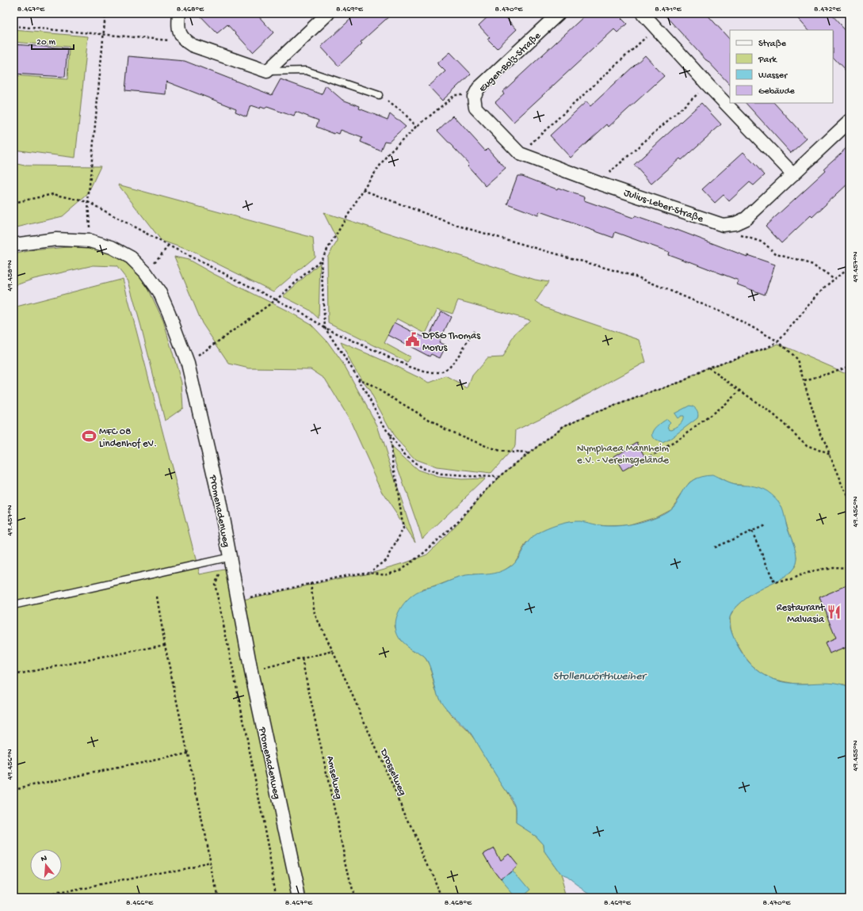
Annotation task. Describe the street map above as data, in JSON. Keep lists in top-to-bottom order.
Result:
{
  "streets": {
    "street": ["Eugen-Bolz-Straße", "Julius-Leber-Straße", "Promenadenweg"],
    "path": ["Drosselweg", "Amselweg"]
  },
  "crossings": [
    ["Eugen-Bolz-Straße", "Julius-Leber-Straße"]
  ],
  "water": ["Stollenwörthweiher"],
  "parks": ["Nymphaea Mannheim e.V. - Vereinsgelände"],
  "places": {
    "public building": ["DPSG Thomas Morus"],
    "sports": ["MFC 08 Lindenhof eV."],
    "restaurant": ["Restaurant Malvasia"]
  },
  "legend": [
    "Straße",
    "Park",
    "Wasser",
    "Gebäude"
  ],
  "scale_bar": "20 m",
  "north": "top",
  "coordinates": [
    "8.467°E",
    "8.468°E",
    "8.469°E",
    "8.470°E",
    "8.471°E",
    "8.472°E",
    "49.457°N",
    "49.458°N",
    "49.456°N",
    "49.455°N",
    "8.466°E"
  ]
}
